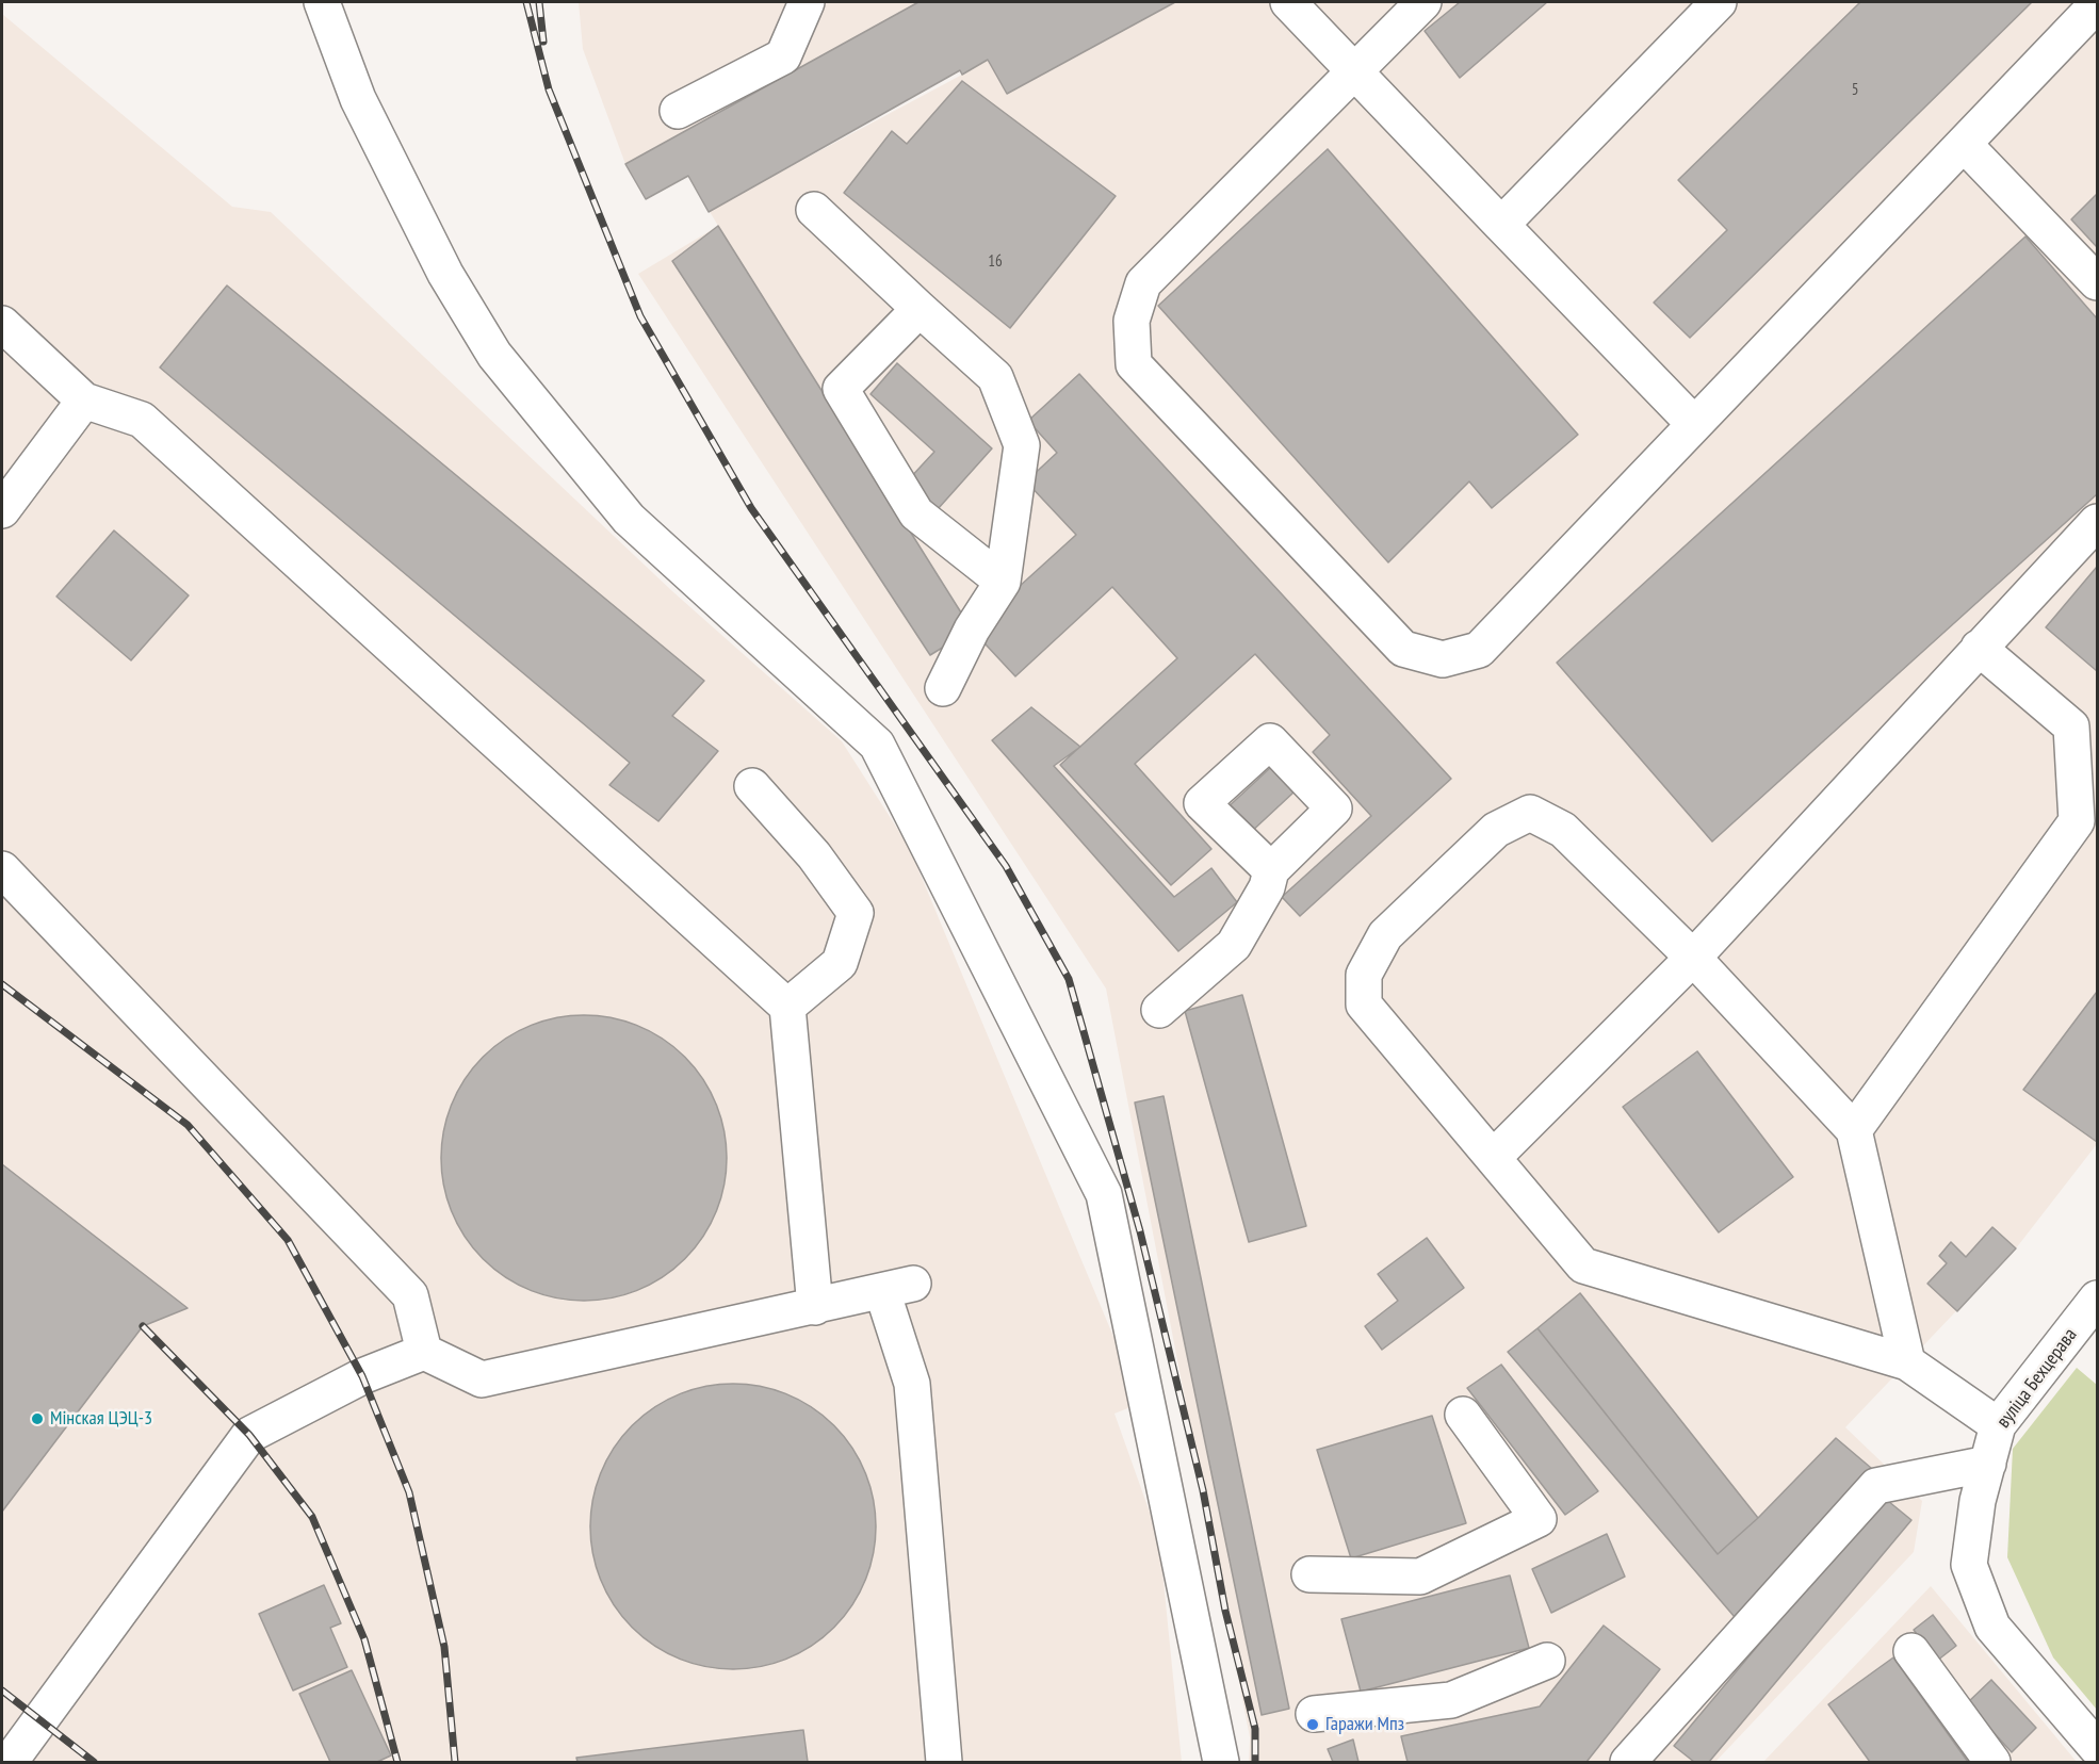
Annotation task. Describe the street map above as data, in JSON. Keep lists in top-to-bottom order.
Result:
{
  "streets": {
    "street": ["вуліца Бехцерава"]
  },
  "places": ["Мінская ЦЭЦ-3", "Гаражи Мпз"],
  "house_numbers": ["5", "16"]
}
